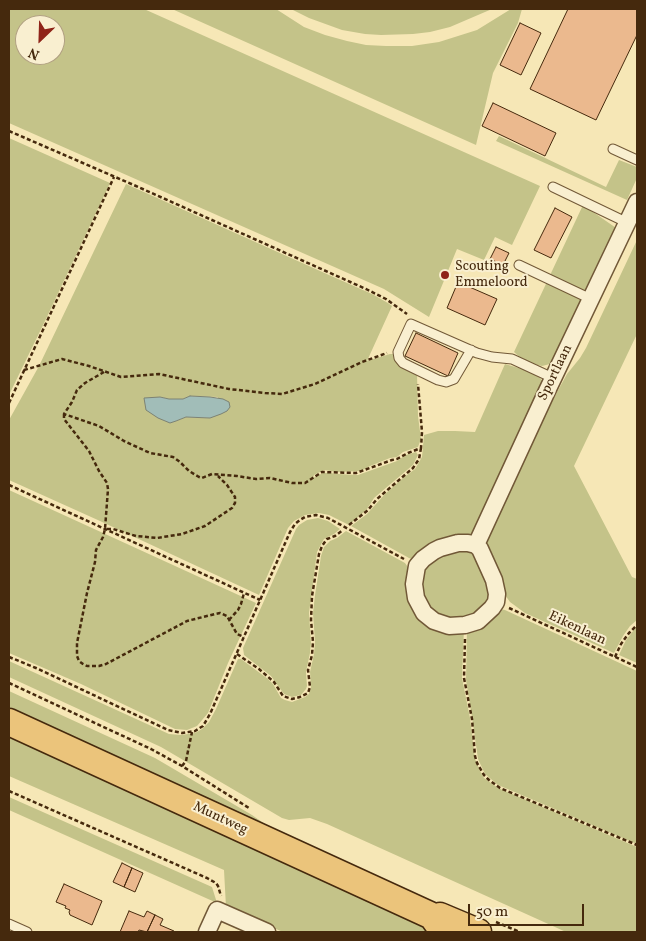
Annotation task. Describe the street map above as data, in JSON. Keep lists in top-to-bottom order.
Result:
{
  "streets": {
    "main road": ["Muntweg"],
    "street": ["Sportlaan"],
    "path": ["Eikenlaan"]
  },
  "places": ["Scouting Emmeloord"],
  "scale_bar": "50 m",
  "north": "bottom left"
}
